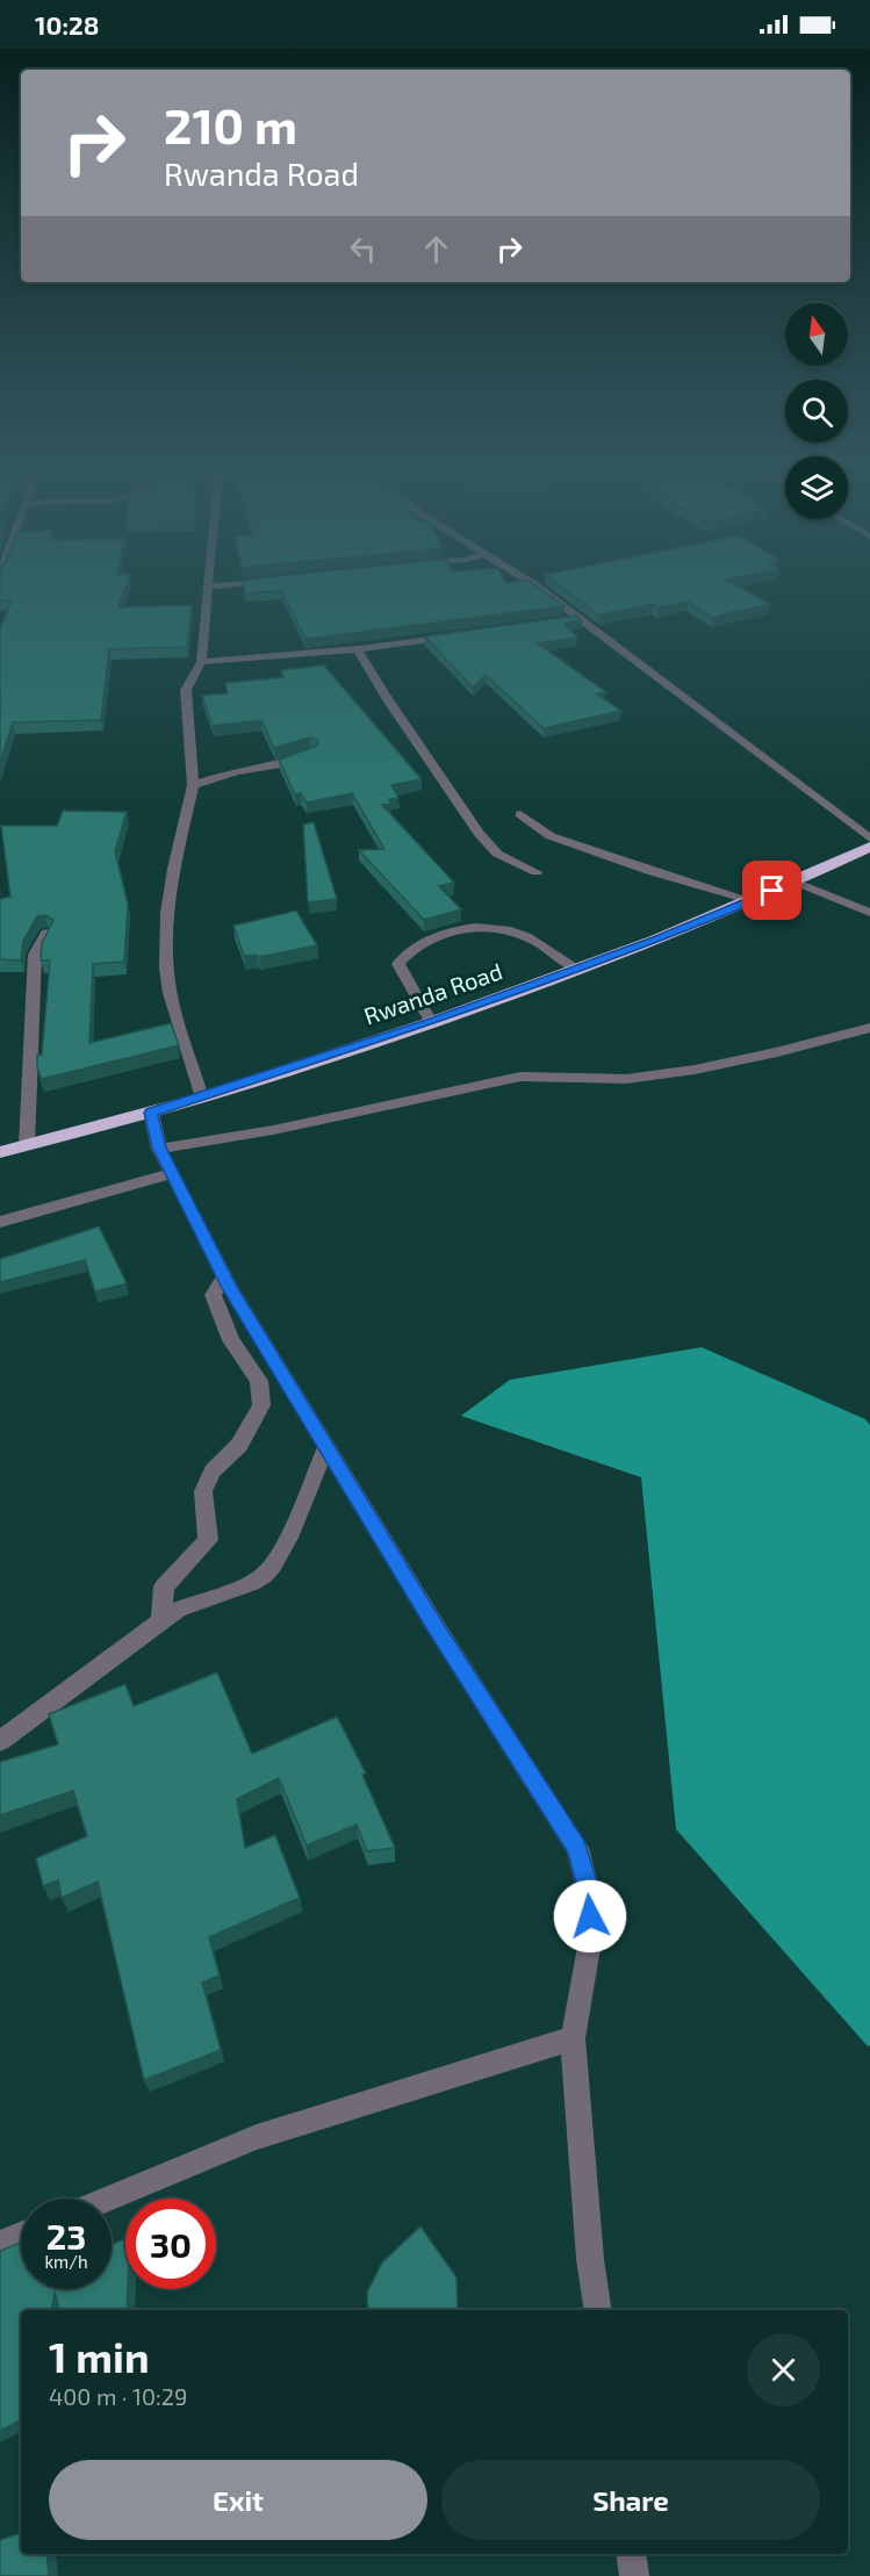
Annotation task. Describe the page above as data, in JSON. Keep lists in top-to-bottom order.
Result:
{
  "streets": {
    "highway": ["Rwanda Road"]
  },
  "north": "top",
  "page": {
    "status": "10:28",
    "turn": ["210 m", "Rwanda Road"],
    "speed": "23 km/h",
    "limit": "30",
    "heading": ["1 min", "400 m · 10:29"],
    "buttons": ["Exit", "Share"]
  }
}
